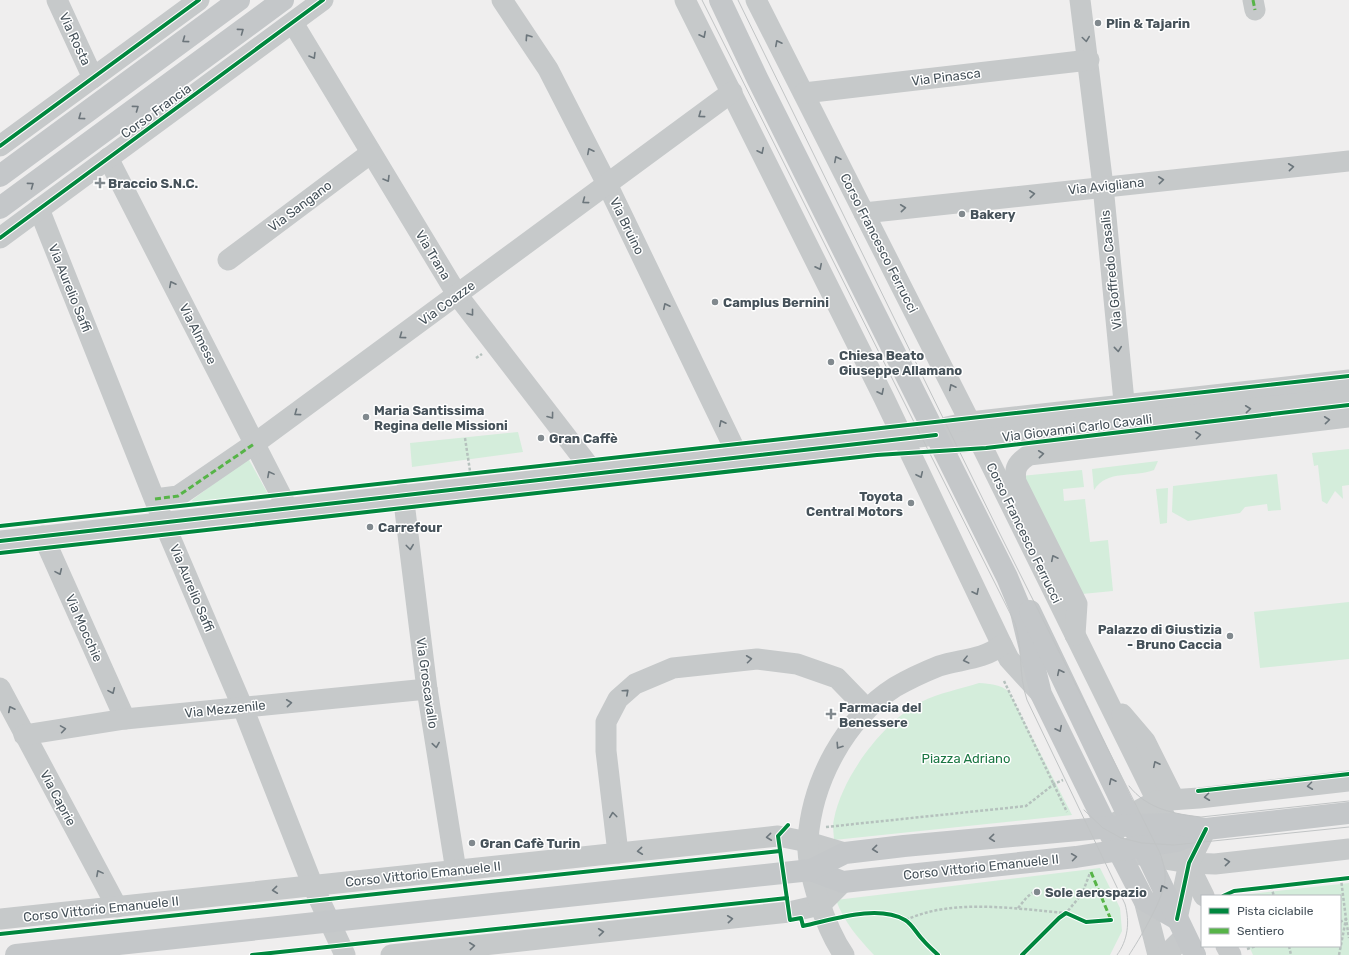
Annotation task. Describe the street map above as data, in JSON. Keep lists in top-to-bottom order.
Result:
{
  "streets": {
    "main road": ["Corso Francia", "Corso Vittorio Emanuele II"],
    "street": [
      "Via Rosta",
      "Via Pinasca",
      "Via Avigliana",
      "Via Sangano",
      "Via Bruino",
      "Corso Francesco Ferrucci",
      "Via Trana",
      "Via Goffredo Casalis",
      "Via Aurelio Saffi",
      "Via Coazze",
      "Via Almese",
      "Via Giovanni Carlo Cavalli",
      "Via Mocchie",
      "Via Groscavallo",
      "Via Mezzenile",
      "Via Caprie"
    ]
  },
  "crossings": [
    ["Via Pinasca", "Corso Francesco Ferrucci"],
    ["Via Pinasca", "Via Goffredo Casalis"],
    ["Corso Francia", "Via Trana"],
    ["Corso Francia", "Via Aurelio Saffi"],
    ["Corso Francia", "Via Almese"],
    ["Via Avigliana", "Corso Francesco Ferrucci"],
    ["Via Avigliana", "Via Goffredo Casalis"],
    ["Via Sangano", "Via Trana"],
    ["Via Bruino", "Via Coazze"],
    ["Corso Francesco Ferrucci", "Via Giovanni Carlo Cavalli"],
    ["Corso Francesco Ferrucci", "Corso Vittorio Emanuele II"],
    ["Via Trana", "Via Coazze"],
    ["Via Goffredo Casalis", "Via Giovanni Carlo Cavalli"],
    ["Via Aurelio Saffi", "Via Coazze"],
    ["Via Aurelio Saffi", "Via Mezzenile"],
    ["Via Aurelio Saffi", "Corso Vittorio Emanuele II"],
    ["Via Coazze", "Via Almese"],
    ["Via Mocchie", "Via Mezzenile"],
    ["Via Groscavallo", "Via Mezzenile"],
    ["Via Groscavallo", "Corso Vittorio Emanuele II"],
    ["Via Mezzenile", "Via Caprie"],
    ["Via Caprie", "Corso Vittorio Emanuele II"]
  ],
  "one_way": [
    "Via Avigliana",
    "Via Trana",
    "Via Goffredo Casalis",
    "Via Coazze",
    "Via Almese",
    "Via Mocchie",
    "Via Groscavallo",
    "Via Mezzenile",
    "Via Caprie"
  ],
  "parks": ["Piazza Adriano"],
  "places": {
    "other": [
      "Plin & Tajarin",
      "Bakery",
      "Camplus Bernini",
      "Chiesa Beato Giuseppe Allamano",
      "Maria Santissima Regina delle Missioni",
      "Gran Caffè",
      "Toyota Central Motors",
      "Carrefour",
      "Palazzo di Giustizia - Bruno Caccia",
      "Gran Cafè Turin",
      "Sole aerospazio"
    ],
    "health": ["Braccio S.N.C.", "Farmacia del Benessere"]
  },
  "legend": ["Pista ciclabile", "Sentiero"]
}
